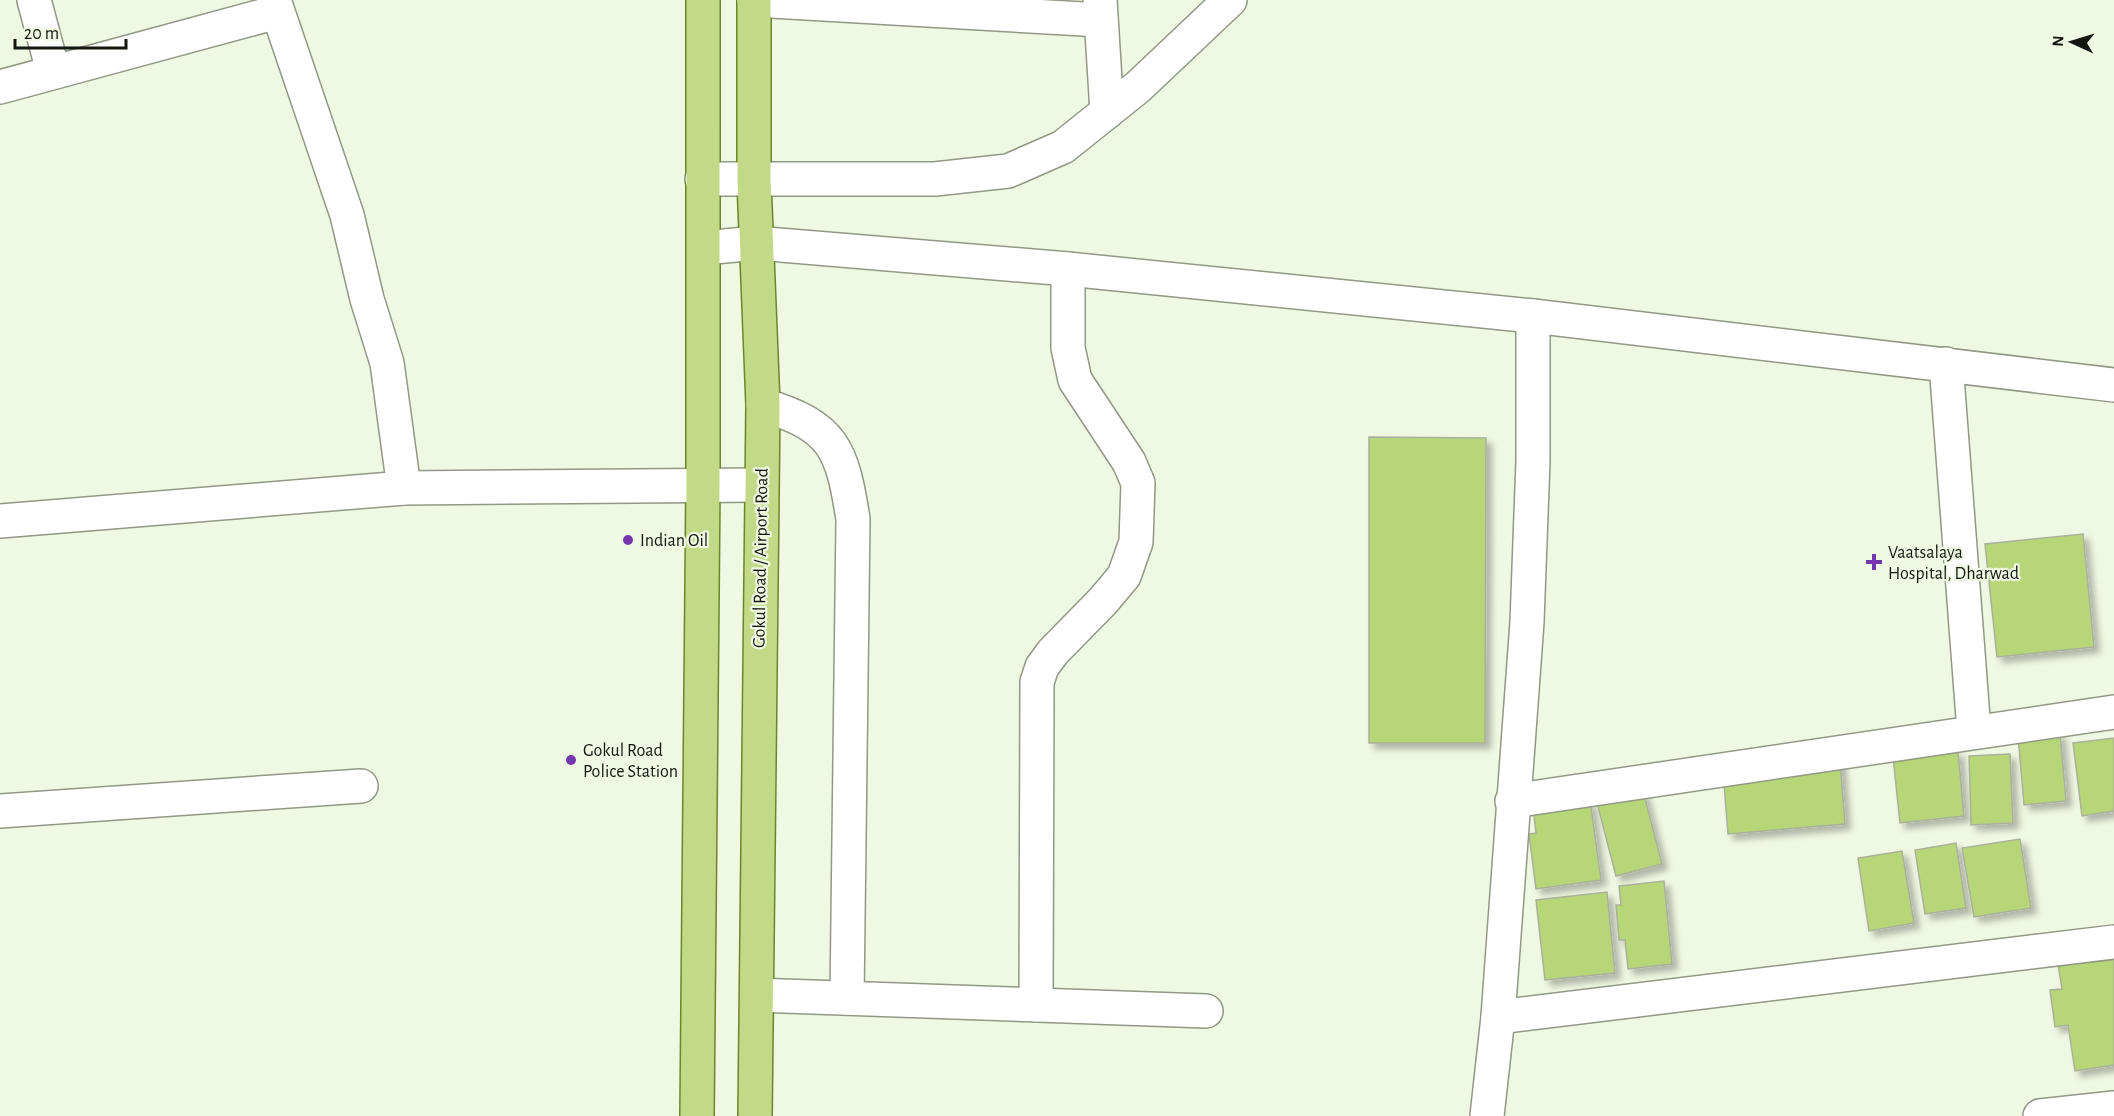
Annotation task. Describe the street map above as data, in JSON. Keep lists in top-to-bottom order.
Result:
{
  "streets": {
    "main road": ["Gokul Road / Airport Road"]
  },
  "places": {
    "other": ["Indian Oil", "Gokul Road Police Station"],
    "health": ["Vaatsalaya Hospital, Dharwad"]
  },
  "scale_bar": "20 m",
  "north": "left"
}
